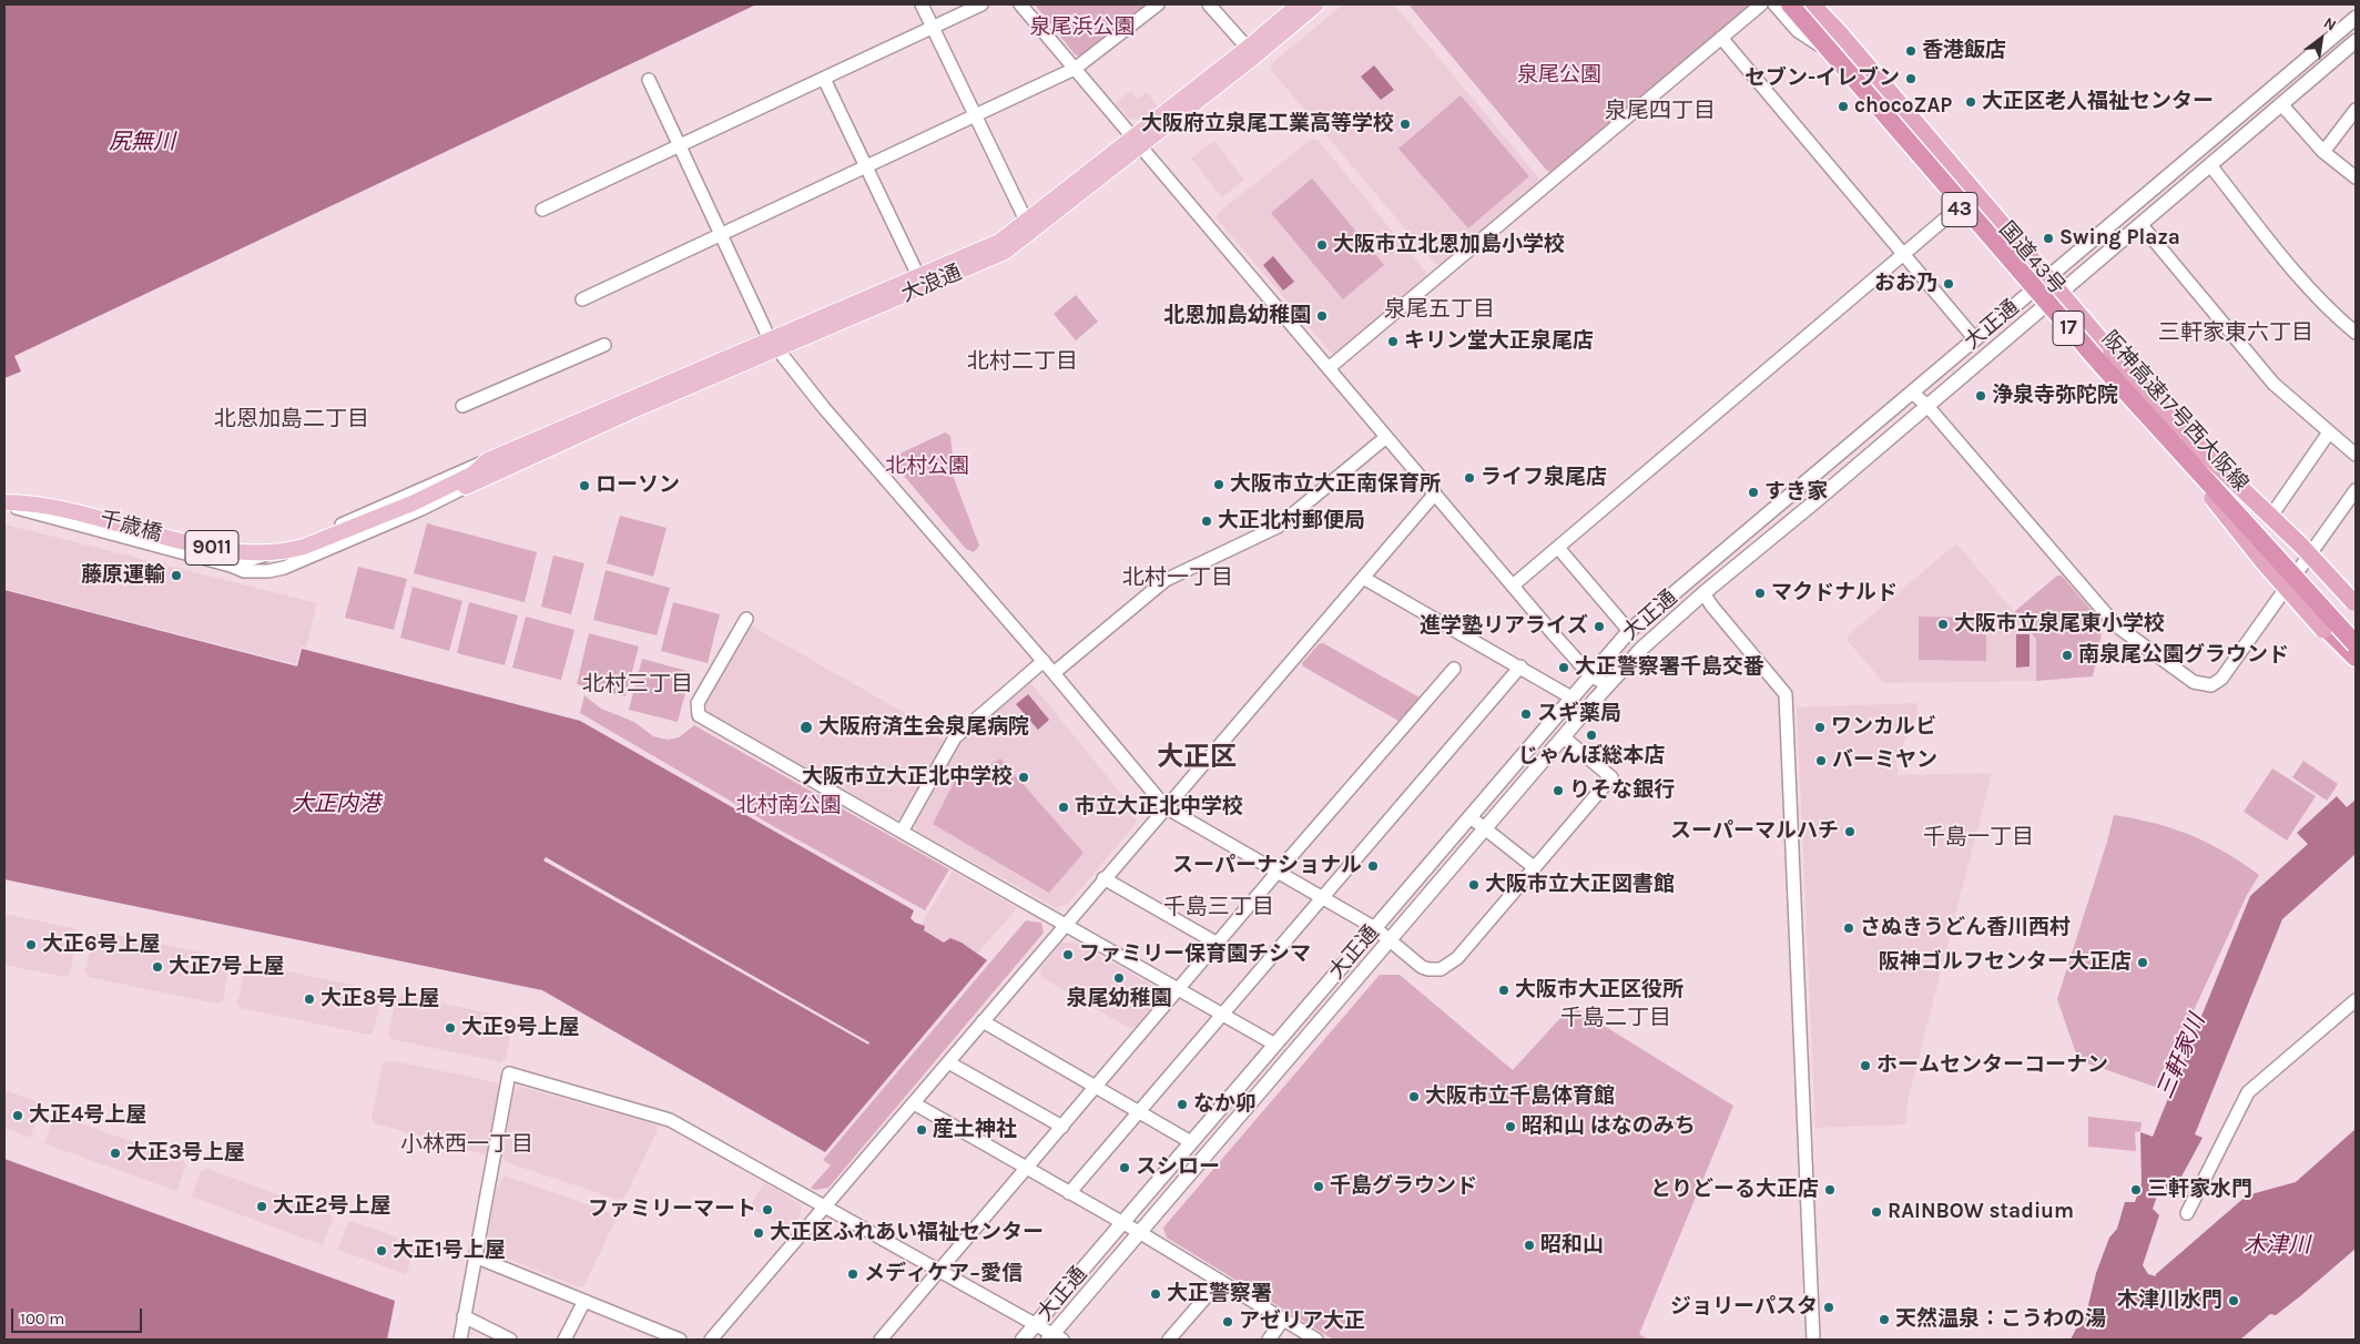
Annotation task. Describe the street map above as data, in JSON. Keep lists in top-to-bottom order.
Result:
{
  "streets": {
    "highway": [
      "43",
      "国道43号",
      "17",
      "阪神高速17号西大阪線"
    ],
    "main road": [
      "大浪通",
      "大正通",
      "千歳橋",
      "9011"
    ]
  },
  "crossings": [
    ["国道43号", "大正通"],
    ["国道43号", "阪神高速17号西大阪線"],
    ["大浪通", "千歳橋"]
  ],
  "districts": [
    "泉尾四丁目",
    "泉尾五丁目",
    "三軒家東六丁目",
    "北村二丁目",
    "北恩加島二丁目",
    "北村一丁目",
    "北村三丁目",
    "大正区",
    "千島一丁目",
    "千島三丁目",
    "千島二丁目",
    "小林西一丁目"
  ],
  "water": [
    "尻無川",
    "大正内港",
    "三軒家川",
    "木津川"
  ],
  "parks": [
    "泉尾浜公園",
    "泉尾公園",
    "北村公園",
    "北村南公園"
  ],
  "places": [
    "香港飯店",
    "セブン-イレブン",
    "大正区老人福祉センター",
    "chocoZAP",
    "大阪府立泉尾工業高等学校",
    "Swing Plaza",
    "大阪市立北恩加島小学校",
    "おお乃",
    "北恩加島幼稚園",
    "キリン堂大正泉尾店",
    "浄泉寺弥陀院",
    "ライフ泉尾店",
    "大阪市立大正南保育所",
    "ローソン",
    "すき家",
    "大正北村郵便局",
    "藤原運輸",
    "マクドナルド",
    "大阪市立泉尾東小学校",
    "進学塾リアライズ",
    "南泉尾公園グラウンド",
    "大正警察署千島交番",
    "スギ薬局",
    "大阪府済生会泉尾病院",
    "ワンカルビ",
    "じゃんぼ総本店",
    "バーミヤン",
    "大阪市立大正北中学校",
    "りそな銀行",
    "市立大正北中学校",
    "スーパーマルハチ",
    "スーパーナショナル",
    "大阪市立大正図書館",
    "さぬきうどん香川西村",
    "大正6号上屋",
    "ファミリー保育園チシマ",
    "阪神ゴルフセンター大正店",
    "大正7号上屋",
    "泉尾幼稚園",
    "大阪市大正区役所",
    "大正8号上屋",
    "大正9号上屋",
    "ホームセンターコーナン",
    "大阪市立千島体育館",
    "なか卯",
    "大正4号上屋",
    "昭和山 はなのみち",
    "産土神社",
    "大正3号上屋",
    "スシロー",
    "千島グラウンド",
    "とりどーる大正店",
    "三軒家水門",
    "大正2号上屋",
    "ファミリーマート",
    "RAINBOW stadium",
    "大正区ふれあい福祉センター",
    "昭和山",
    "大正1号上屋",
    "メディケア−愛信",
    "大正警察署",
    "木津川水門",
    "ジョリーパスタ",
    "天然温泉：こうわの湯",
    "アゼリア大正"
  ],
  "scale_bar": "100 m",
  "north": "top right"
}
